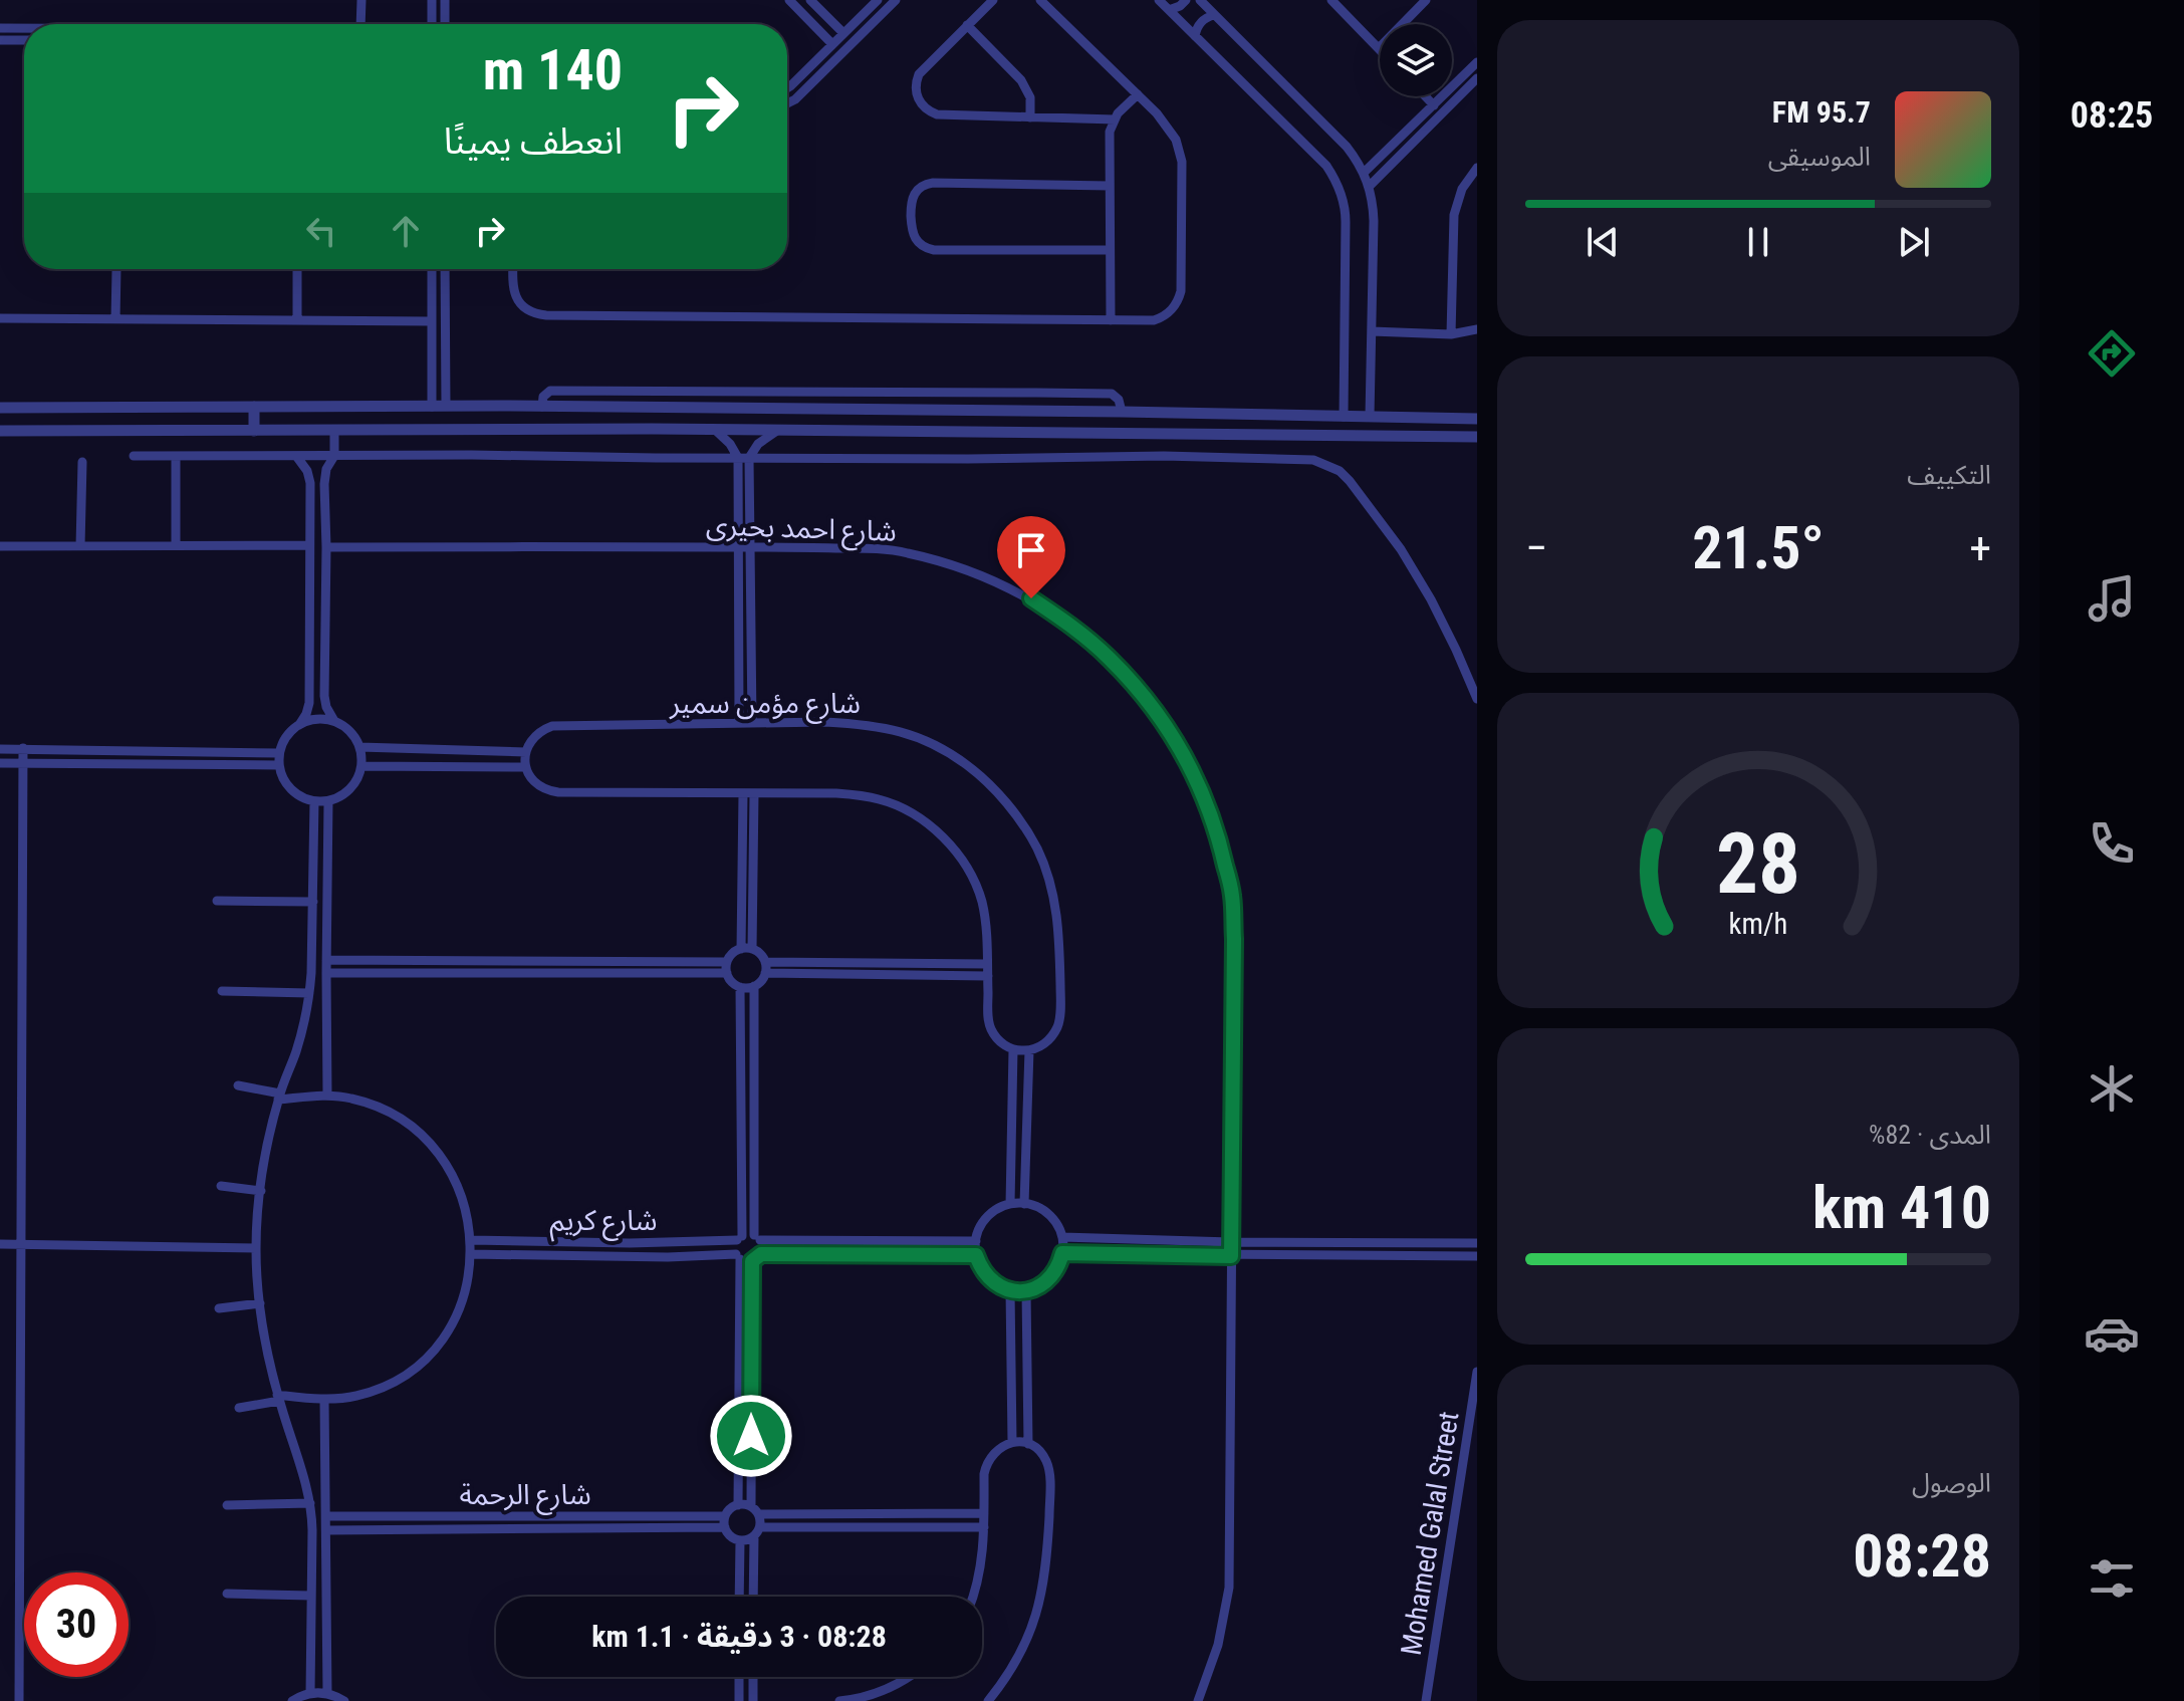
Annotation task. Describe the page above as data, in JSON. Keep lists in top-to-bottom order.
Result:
{
  "streets": {
    "street": [
      "شارع احمد بحيرى",
      "شارع مؤمن سمير",
      "شارع كريم",
      "شارع الرحمة",
      "Mohamed Galal Street"
    ]
  },
  "page": {
    "tabs": "08:25",
    "turn": ["140 m", "انعطف يمينًا"],
    "song": ["95.7 FM", "الموسيقى"],
    "tile": [
      "التكييف",
      ["المدى · 82%", "410 km"],
      ["الوصول", "08:28"]
    ],
    "heat": ["−", "21.5°", "+"],
    "limit": "30",
    "trip": "08:28 · 3 دقيقة · 1.1 km",
    "gauge": ["28", "km/h"]
  }
}
